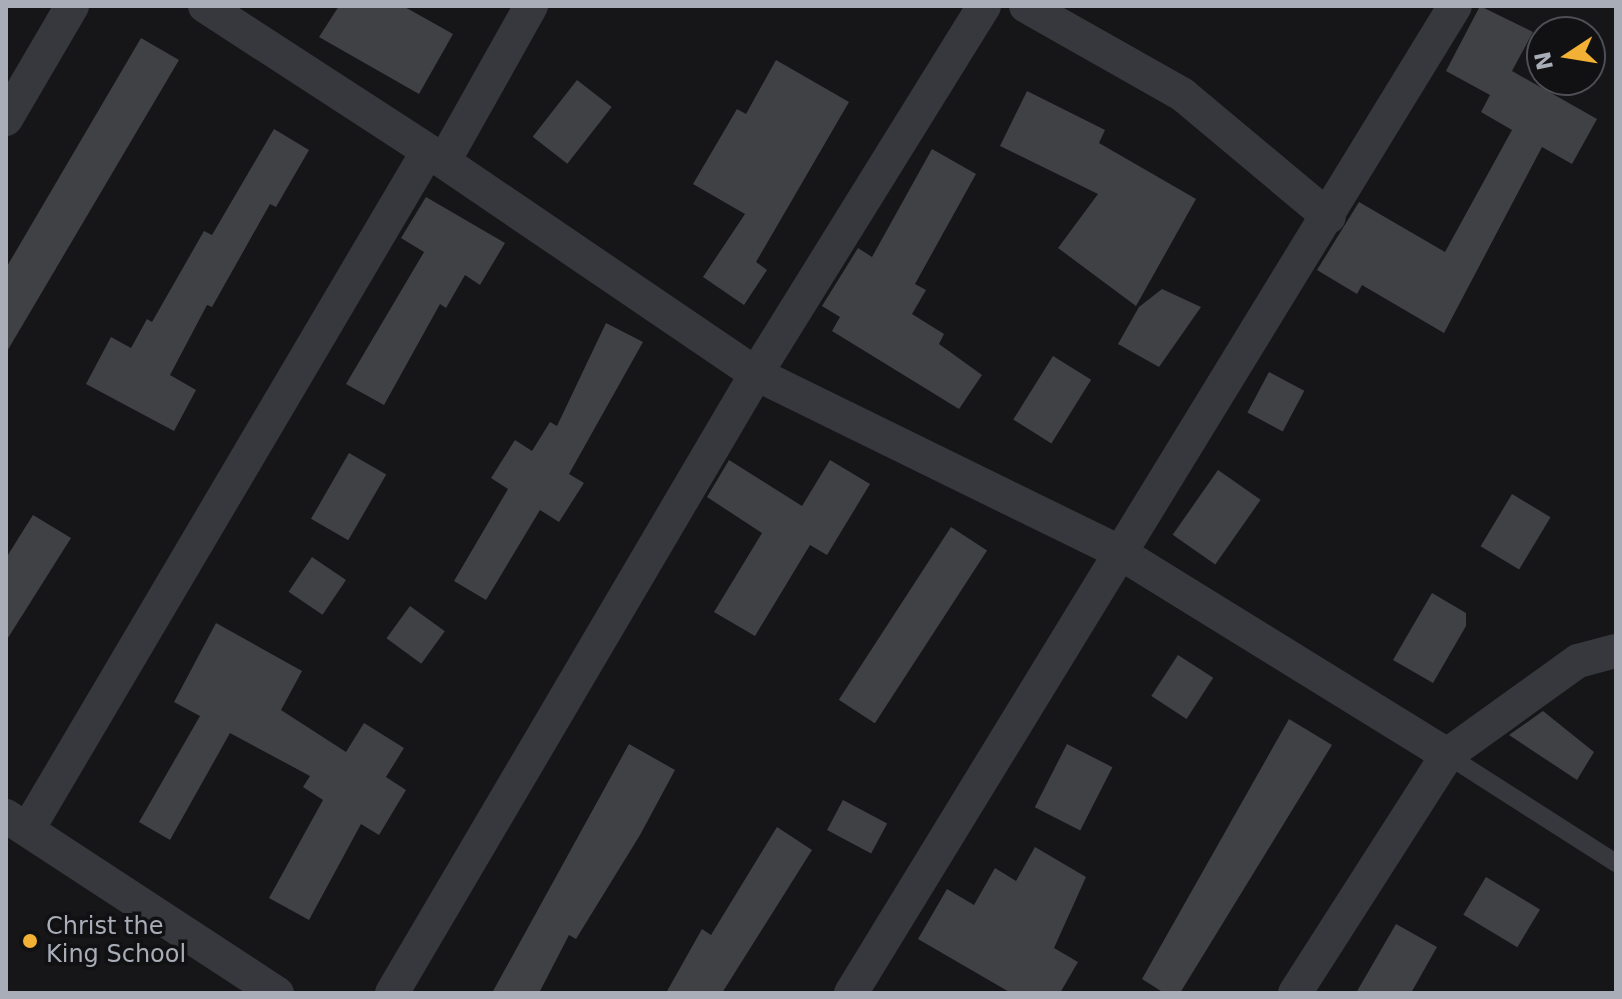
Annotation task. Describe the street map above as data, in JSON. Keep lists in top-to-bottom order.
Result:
{
  "places": ["Christ the King School"],
  "north": "left"
}
